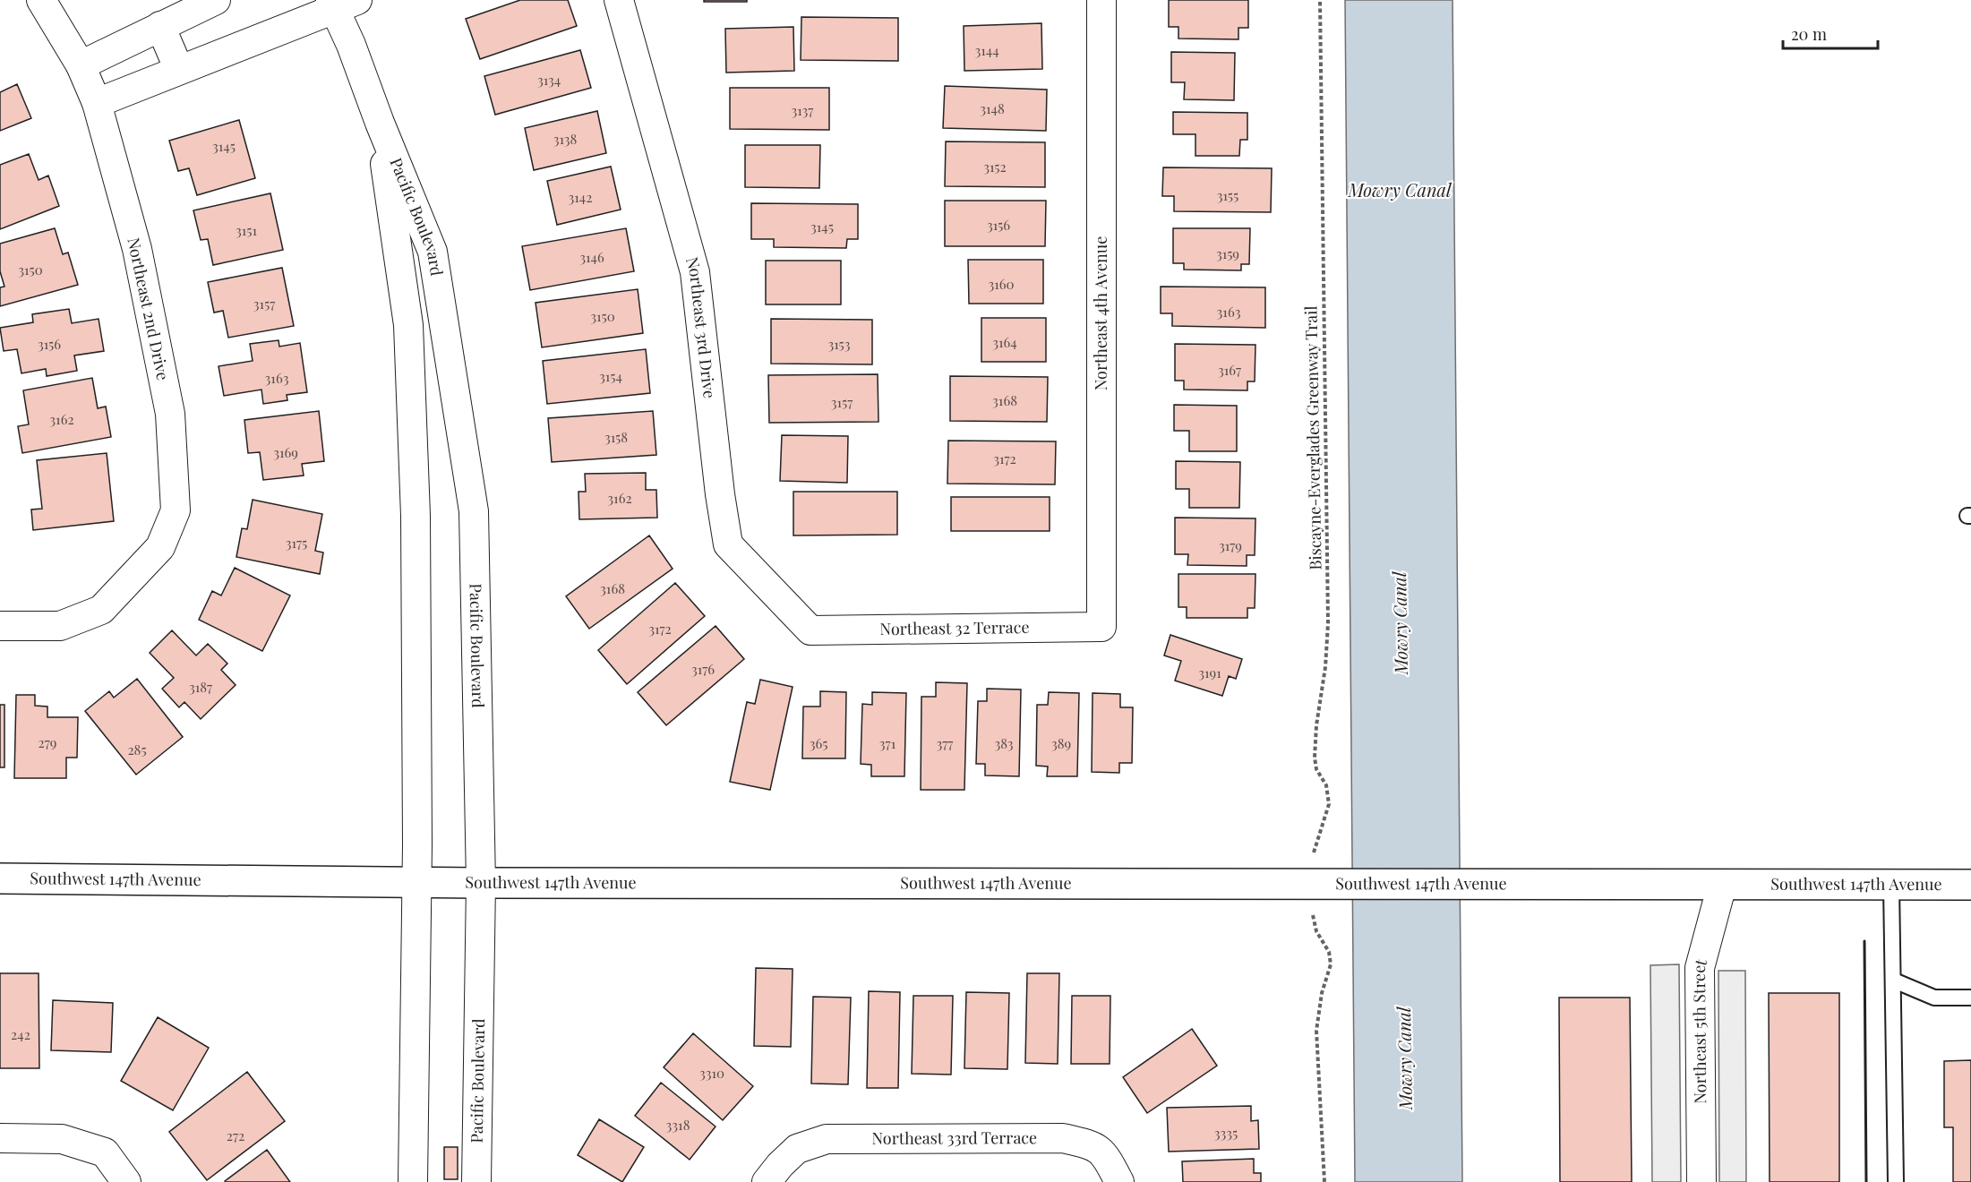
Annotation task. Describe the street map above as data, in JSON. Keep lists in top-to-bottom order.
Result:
{
  "streets": {
    "street": [
      "Pacific Boulevard",
      "Northeast 2nd Drive",
      "Northeast 4th Avenue",
      "Northeast 3rd Drive",
      "Northeast 32 Terrace",
      "Southwest 147th Avenue",
      "Northeast 5th Street",
      "Northeast 33rd Terrace"
    ],
    "path": ["Biscayne-Everglades Greenway Trail"]
  },
  "crossings": [
    ["Pacific Boulevard", "Southwest 147th Avenue"],
    ["Northeast 4th Avenue", "Northeast 32 Terrace"],
    ["Northeast 3rd Drive", "Northeast 32 Terrace"],
    ["Southwest 147th Avenue", "Northeast 5th Street"]
  ],
  "water": ["Mowry Canal"],
  "house_numbers": [
    "3144",
    "3134",
    "3148",
    "3137",
    "3138",
    "3145",
    "3152",
    "3155",
    "3142",
    "3156",
    "3145",
    "3151",
    "3159",
    "3146",
    "3150",
    "3160",
    "3157",
    "3163",
    "3150",
    "3164",
    "3156",
    "3153",
    "3167",
    "3154",
    "3163",
    "3168",
    "3157",
    "3162",
    "3158",
    "3169",
    "3172",
    "3162",
    "3175",
    "3179",
    "3168",
    "3172",
    "3176",
    "3191",
    "3187",
    "279",
    "365",
    "371",
    "377",
    "383",
    "389",
    "285",
    "242",
    "3310",
    "3318",
    "3335",
    "272"
  ],
  "scale_bar": "20 m"
}
